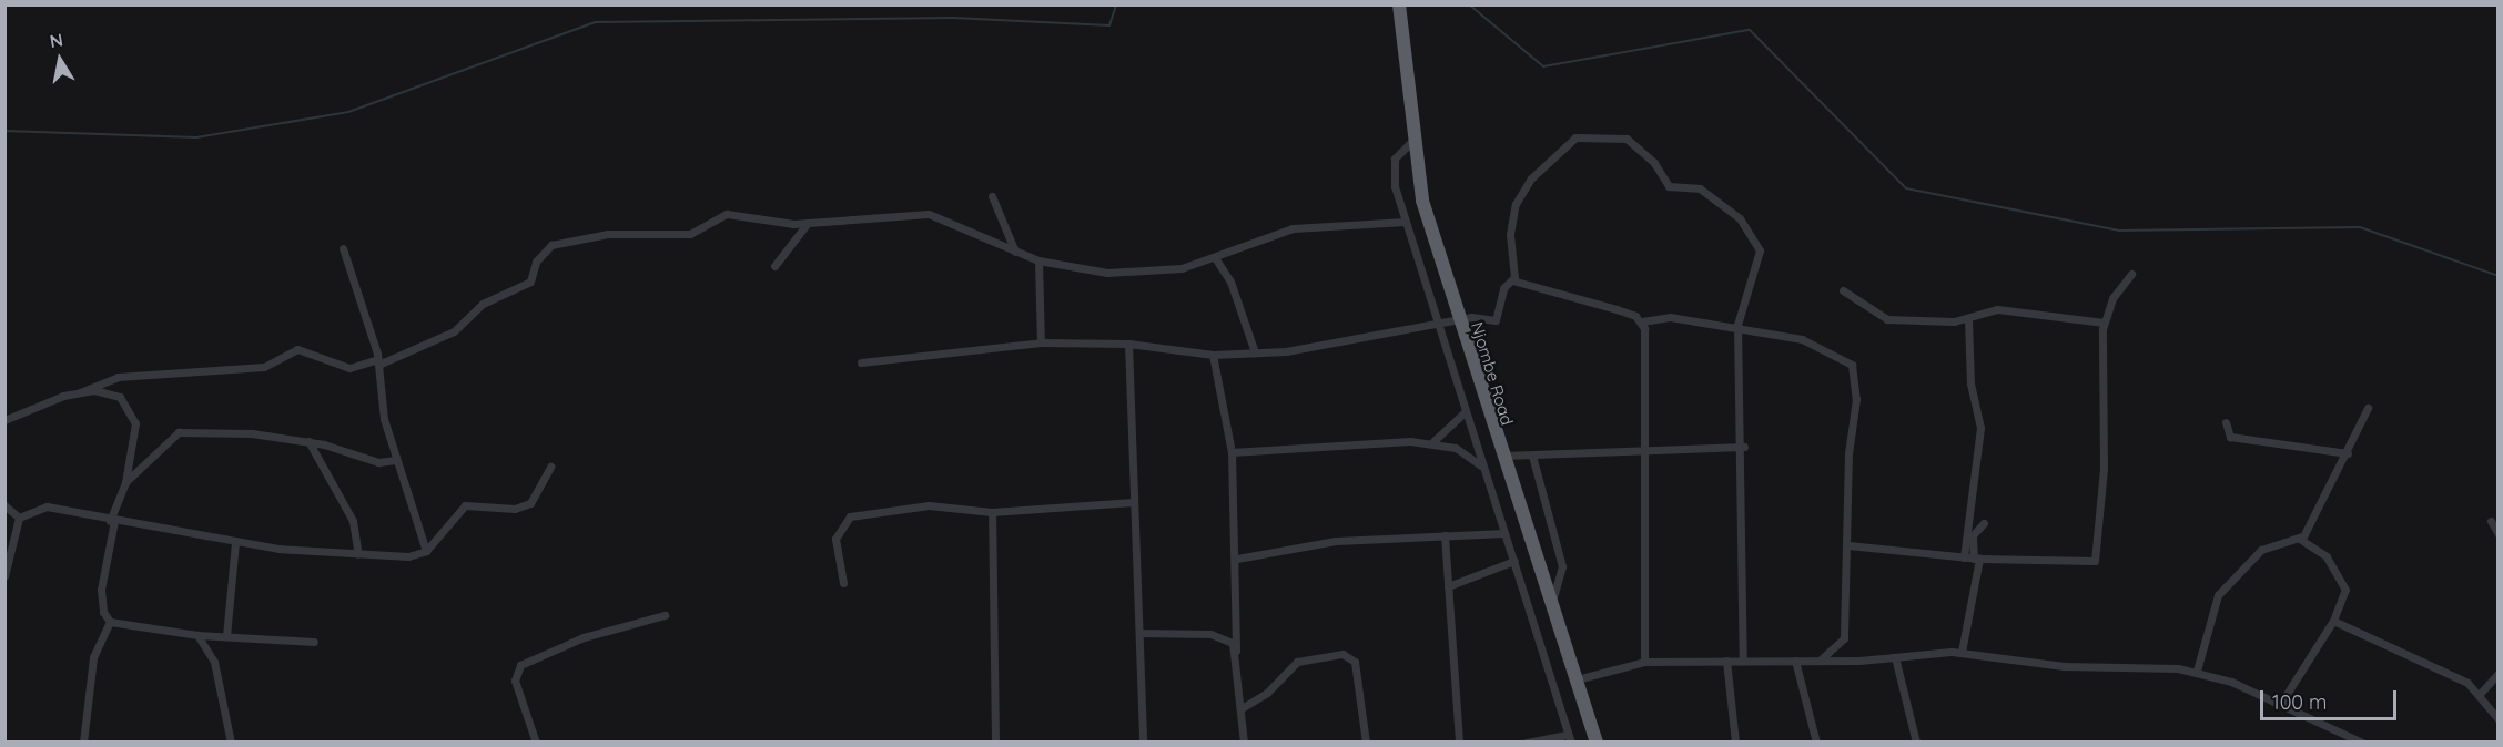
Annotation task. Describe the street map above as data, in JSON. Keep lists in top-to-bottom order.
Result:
{
  "streets": {
    "highway": ["Njombe Road"]
  },
  "scale_bar": "100 m",
  "north": "top"
}
